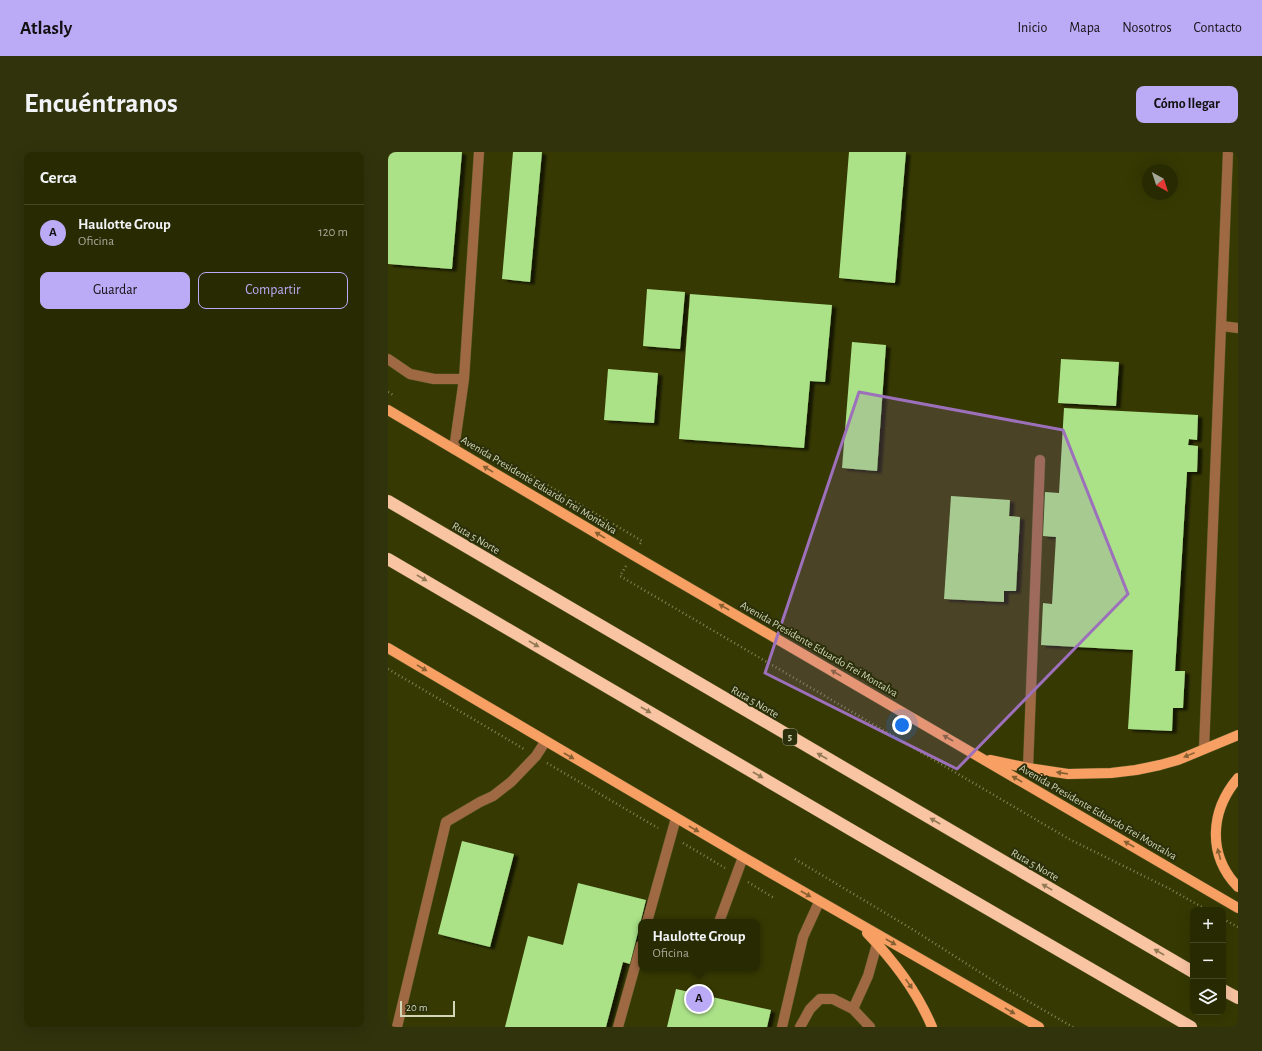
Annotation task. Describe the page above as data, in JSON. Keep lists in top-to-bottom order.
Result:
{
  "streets": {
    "highway": ["Ruta 5 Norte", "5"],
    "main road": ["Avenida Presidente Eduardo Frei Montalva"]
  },
  "one_way": ["Avenida Presidente Eduardo Frei Montalva"],
  "scale_bar": "20 m",
  "north": "bottom right",
  "page": {
    "header": "Atlasly",
    "nav": [
      "Inicio",
      "Mapa",
      "Nosotros",
      "Contacto"
    ],
    "buttons": [
      "Cómo llegar",
      ["Guardar", "Compartir"]
    ],
    "title": "Encuéntranos",
    "heading": "Cerca",
    "list": [
      {
        "mark": "A",
        "name": "Haulotte Group",
        "note": "Oficina",
        "value": "120 m"
      }
    ],
    "map_buttons": ["+", "−"],
    "popup": ["Haulotte Group", "Oficina"],
    "pins": "A",
    "scale": "20 m"
  }
}
